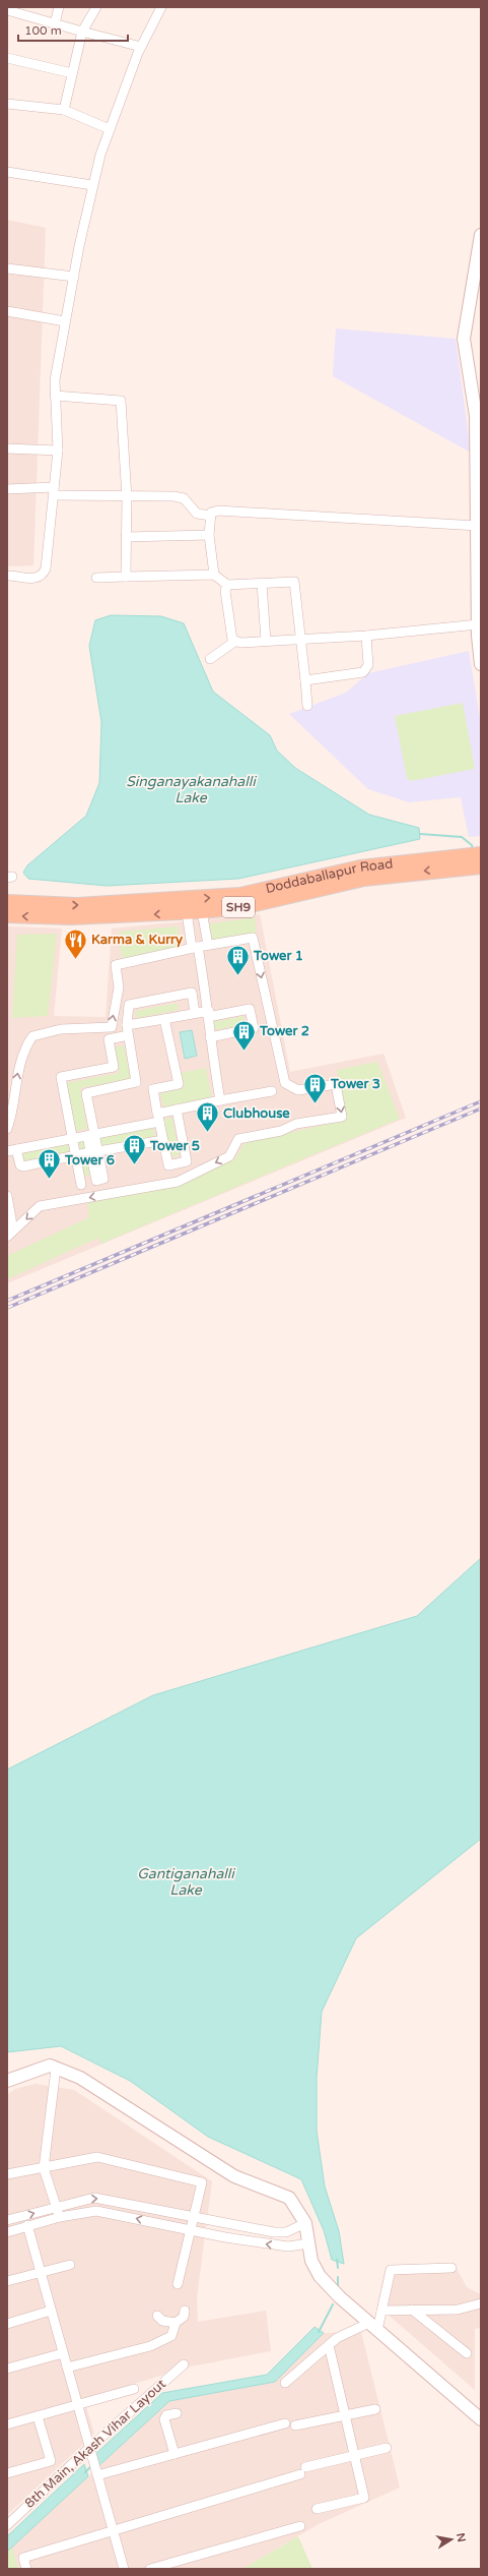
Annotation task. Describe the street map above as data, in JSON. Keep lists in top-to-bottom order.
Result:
{
  "streets": {
    "main road": ["Doddaballapur Road", "SH9"],
    "street": ["8th Main, Akash Vihar Layout"]
  },
  "water": ["Singanayakanahalli Lake", "Gantiganahalli Lake"],
  "places": {
    "restaurant": ["Karma & Kurry"],
    "building": [
      "Tower 1",
      "Tower 2",
      "Tower 3",
      "Clubhouse",
      "Tower 5",
      "Tower 6"
    ]
  },
  "scale_bar": "100 m",
  "north": "right"
}
